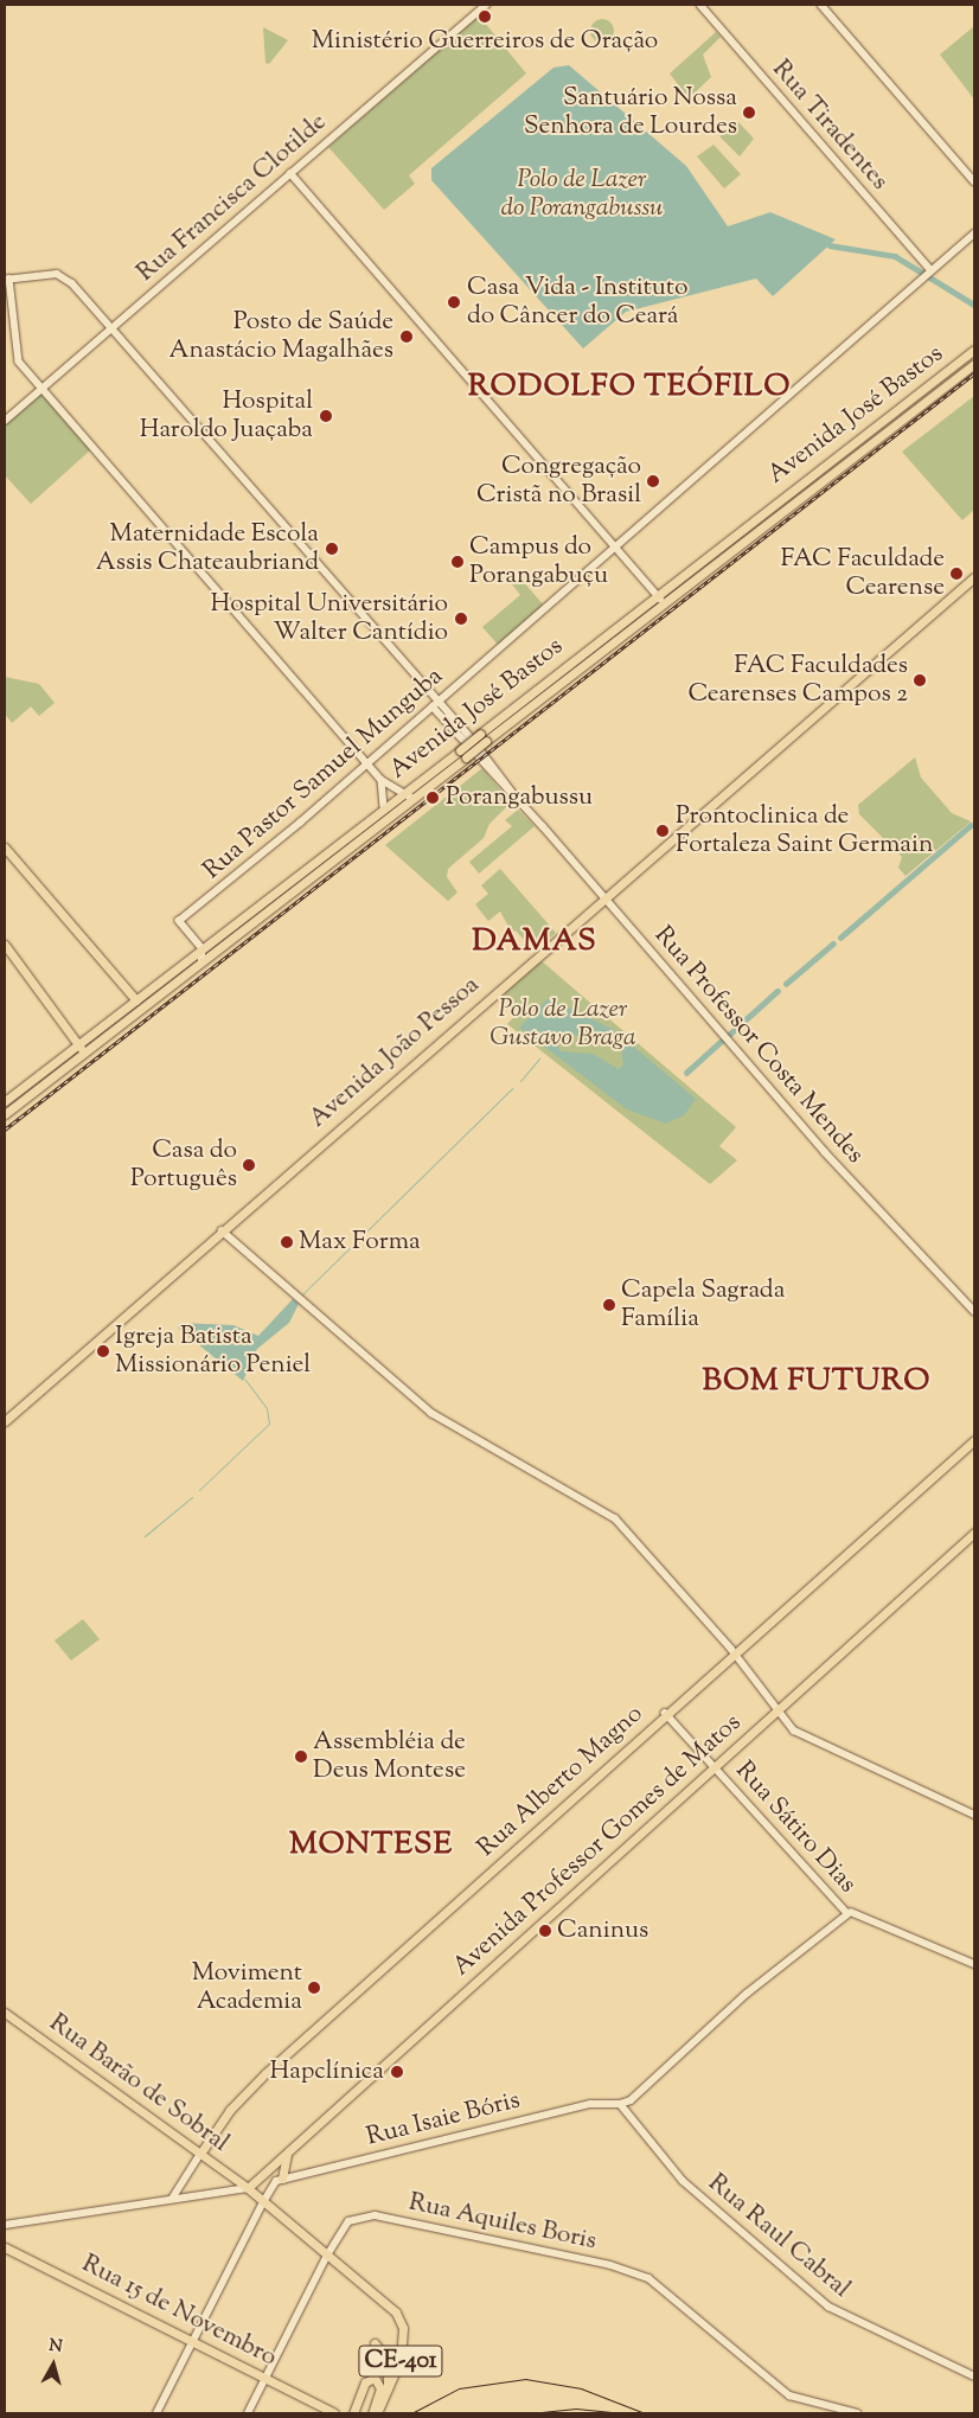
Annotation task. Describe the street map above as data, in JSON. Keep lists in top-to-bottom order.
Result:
{
  "streets": {
    "main road": [
      "Avenida José Bastos",
      "Avenida João Pessoa",
      "Rua Alberto Magno",
      "Avenida Professor Gomes de Matos",
      "Rua Barão de Sobral",
      "Rua Isaie Bóris",
      "Rua Aquiles Boris",
      "Rua Raul Cabral",
      "Rua 15 de Novembro",
      "CE-401"
    ],
    "street": [
      "Rua Tiradentes",
      "Rua Francisca Clotilde",
      "Rua Pastor Samuel Munguba",
      "Rua Professor Costa Mendes",
      "Rua Sátiro Dias"
    ]
  },
  "crossings": [
    ["Rua Tiradentes", "Rua Pastor Samuel Munguba"],
    ["Rua Francisca Clotilde", "Rua Professor Costa Mendes"],
    ["Avenida José Bastos", "Rua Pastor Samuel Munguba"],
    ["Rua Pastor Samuel Munguba", "Rua Professor Costa Mendes"],
    ["Rua Professor Costa Mendes", "Avenida João Pessoa"],
    ["Rua Alberto Magno", "Rua Sátiro Dias"],
    ["Rua Alberto Magno", "Rua Barão de Sobral"],
    ["Rua Sátiro Dias", "Avenida Professor Gomes de Matos"],
    ["Avenida Professor Gomes de Matos", "Rua Barão de Sobral"],
    ["Rua Barão de Sobral", "Rua Aquiles Boris"],
    ["Rua Barão de Sobral", "CE-401"],
    ["Rua Isaie Bóris", "Rua Raul Cabral"]
  ],
  "districts": [
    "RODOLFO TEÓFILO",
    "DAMAS",
    "BOM FUTURO",
    "MONTESE"
  ],
  "parks": ["Polo de Lazer do Porangabussu", "Polo de Lazer Gustavo Braga"],
  "places": [
    "Ministério Guerreiros de Oração",
    "Santuário Nossa Senhora de Lourdes",
    "Casa Vida - Instituto do Câncer do Ceará",
    "Posto de Saúde Anastácio Magalhães",
    "Hospital Haroldo Juaçaba",
    "Congregação Cristã no Brasil",
    "Maternidade Escola Assis Chateaubriand",
    "Campus do Porangabuçu",
    "FAC Faculdade Cearense",
    "Hospital Universitário Walter Cantídio",
    "FAC Faculdades Cearenses Campos 2",
    "Porangabussu",
    "Prontoclinica de Fortaleza Saint Germain",
    "Casa do Português",
    "Max Forma",
    "Capela Sagrada Família",
    "Igreja Batista Missionário Peniel",
    "Assembléia de Deus Montese",
    "Caninus",
    "Moviment Academia",
    "Hapclínica"
  ],
  "north": "top"
}
